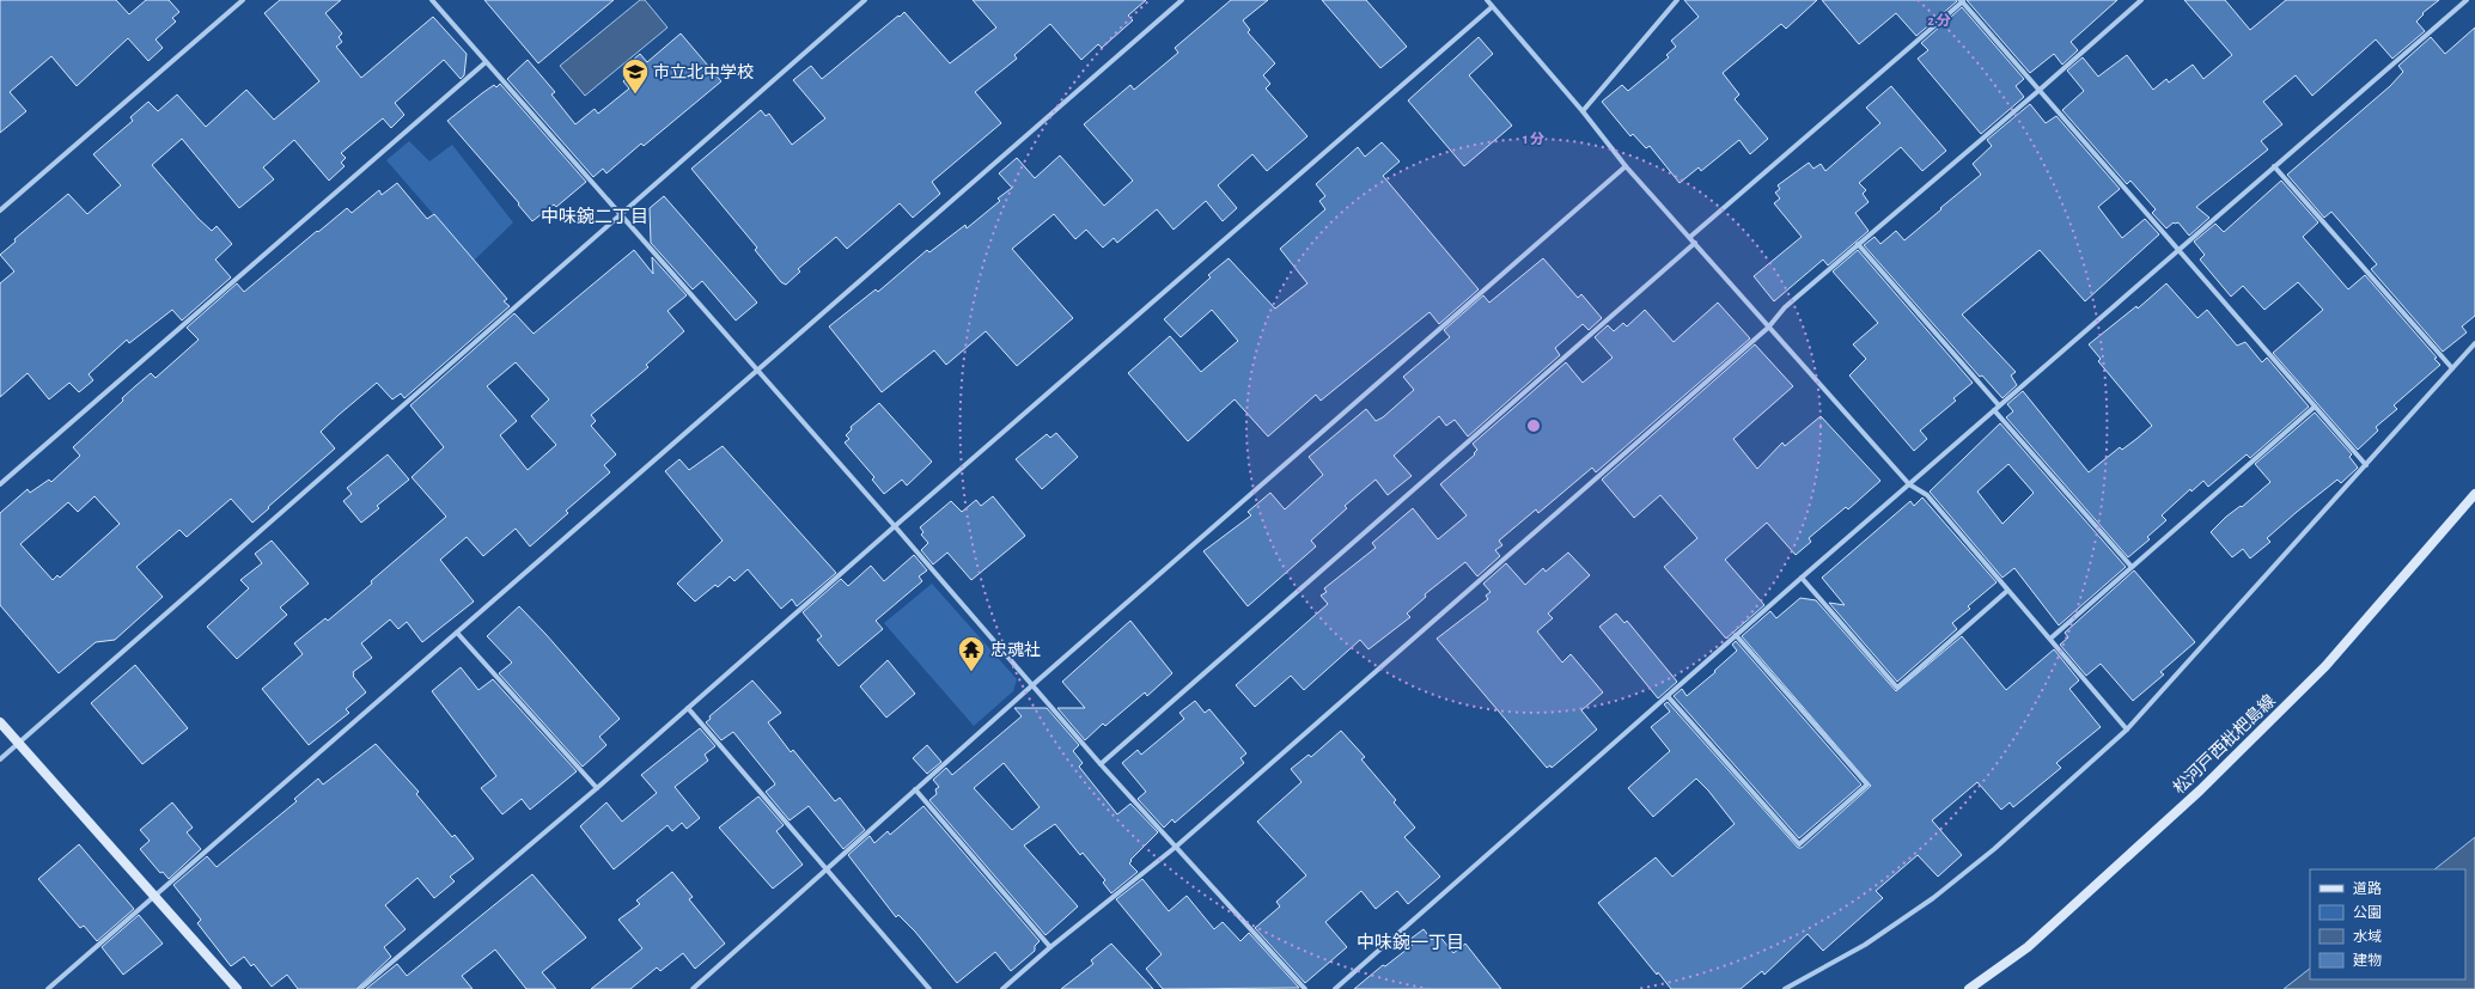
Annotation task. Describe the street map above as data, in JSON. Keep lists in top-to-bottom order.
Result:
{
  "streets": {
    "main road": ["松河戸西枇杷島線"]
  },
  "districts": ["中味鋺二丁目", "中味鋺一丁目"],
  "places": {
    "school or university": ["市立北中学校"],
    "temple": ["忠魂社"]
  },
  "legend": [
    "道路",
    "公園",
    "水域",
    "建物"
  ],
  "rings": ["2 分", "1 分"]
}
